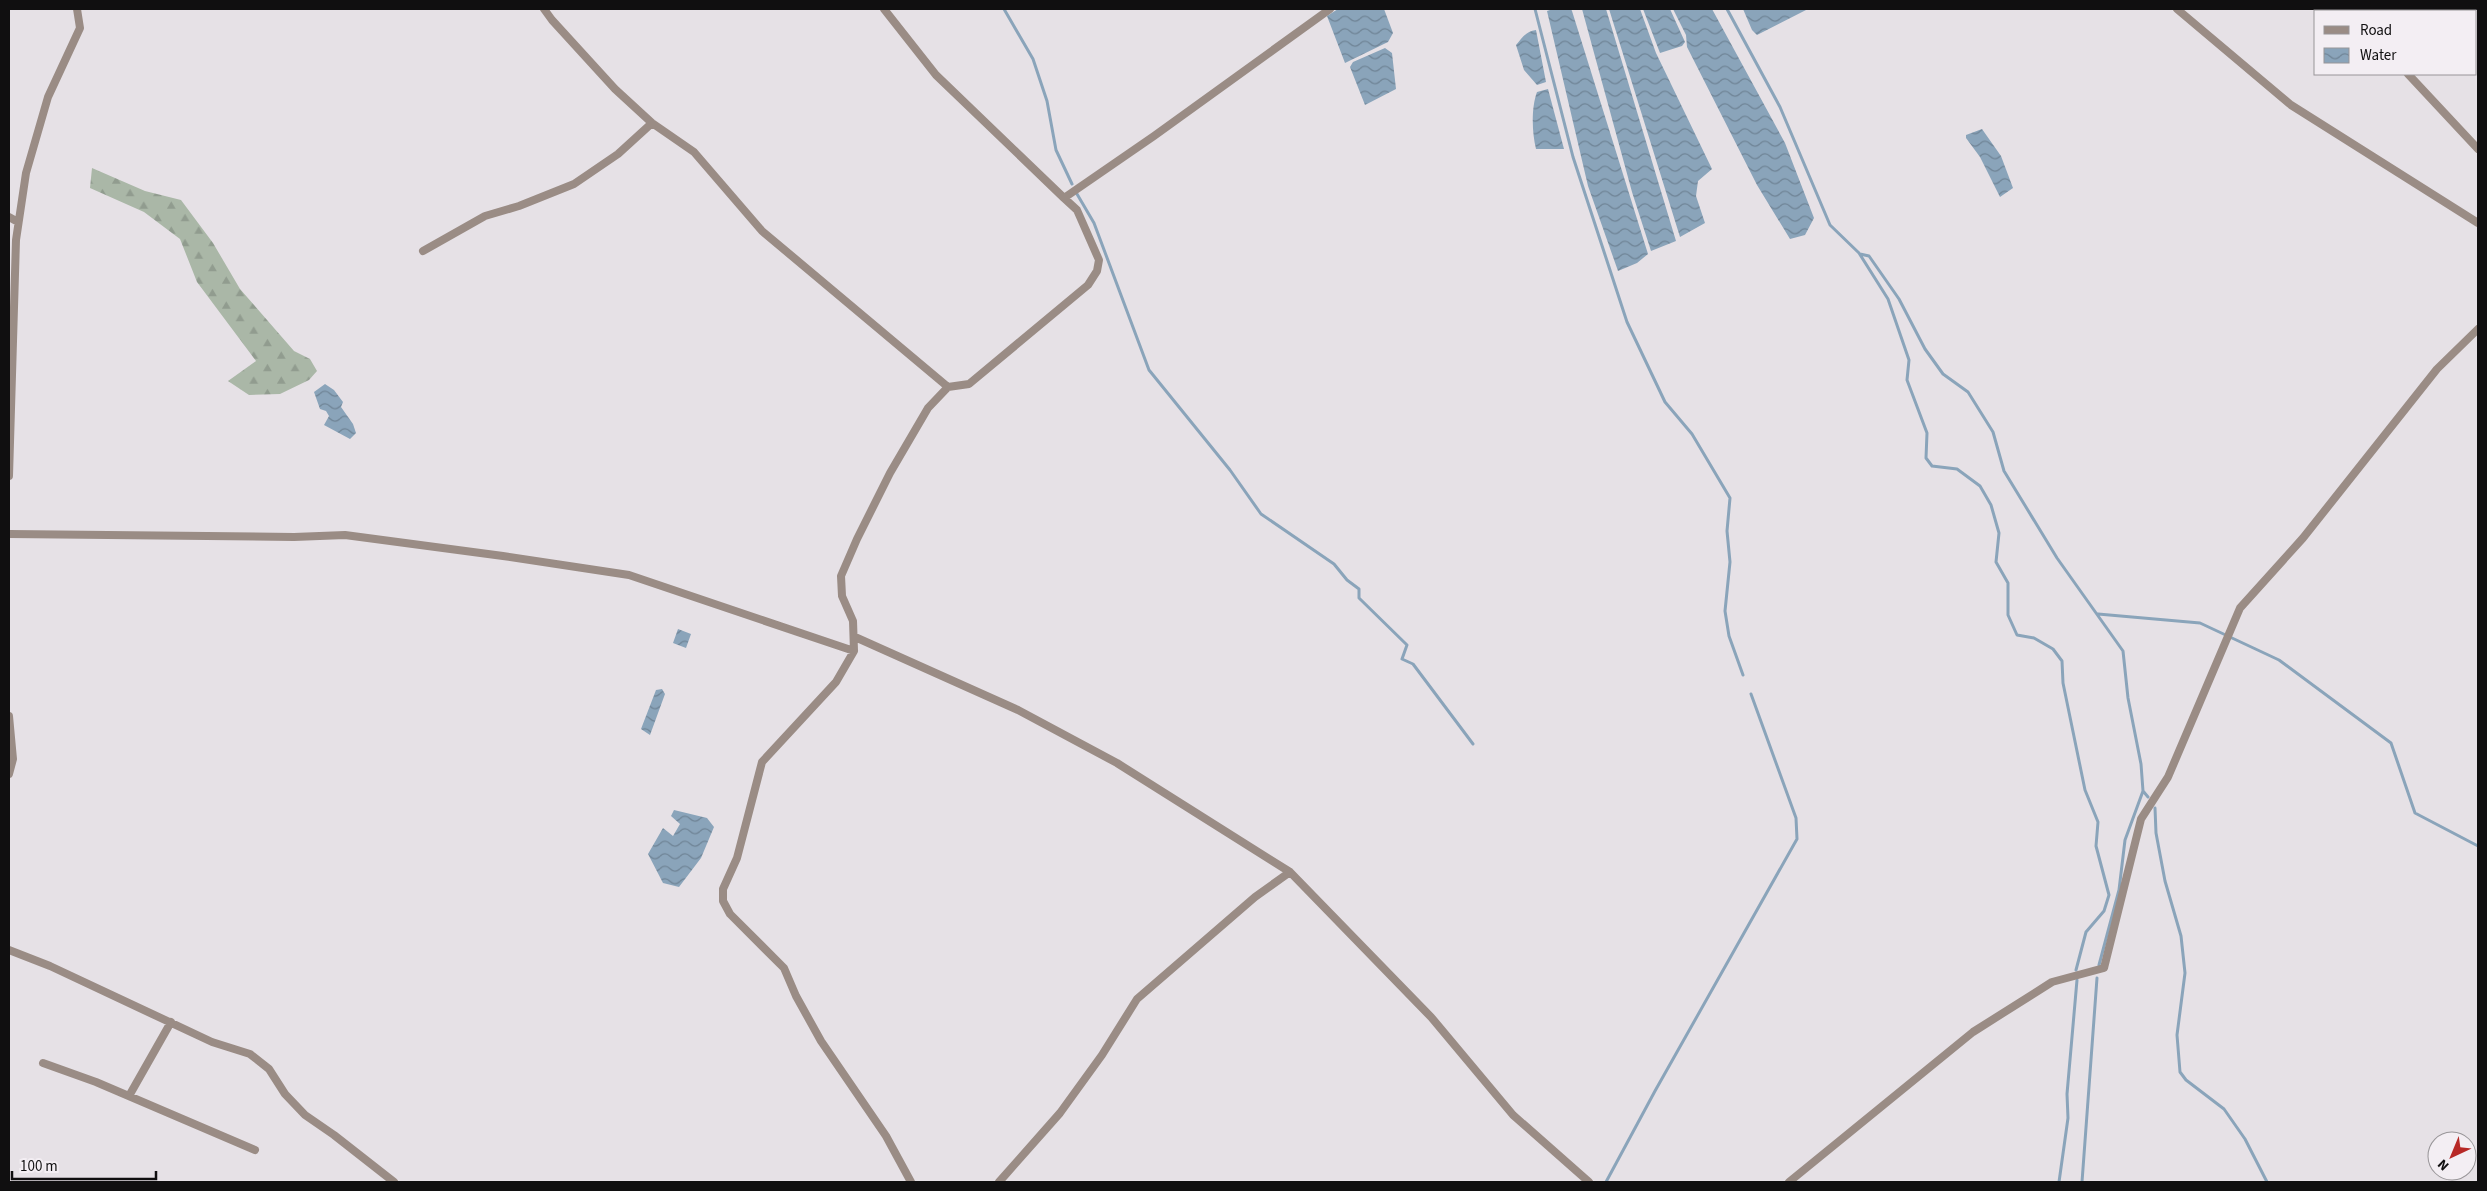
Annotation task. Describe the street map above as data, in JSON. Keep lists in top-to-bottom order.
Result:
{
  "legend": ["Road", "Water"],
  "scale_bar": "100 m",
  "north": "bottom left"
}
